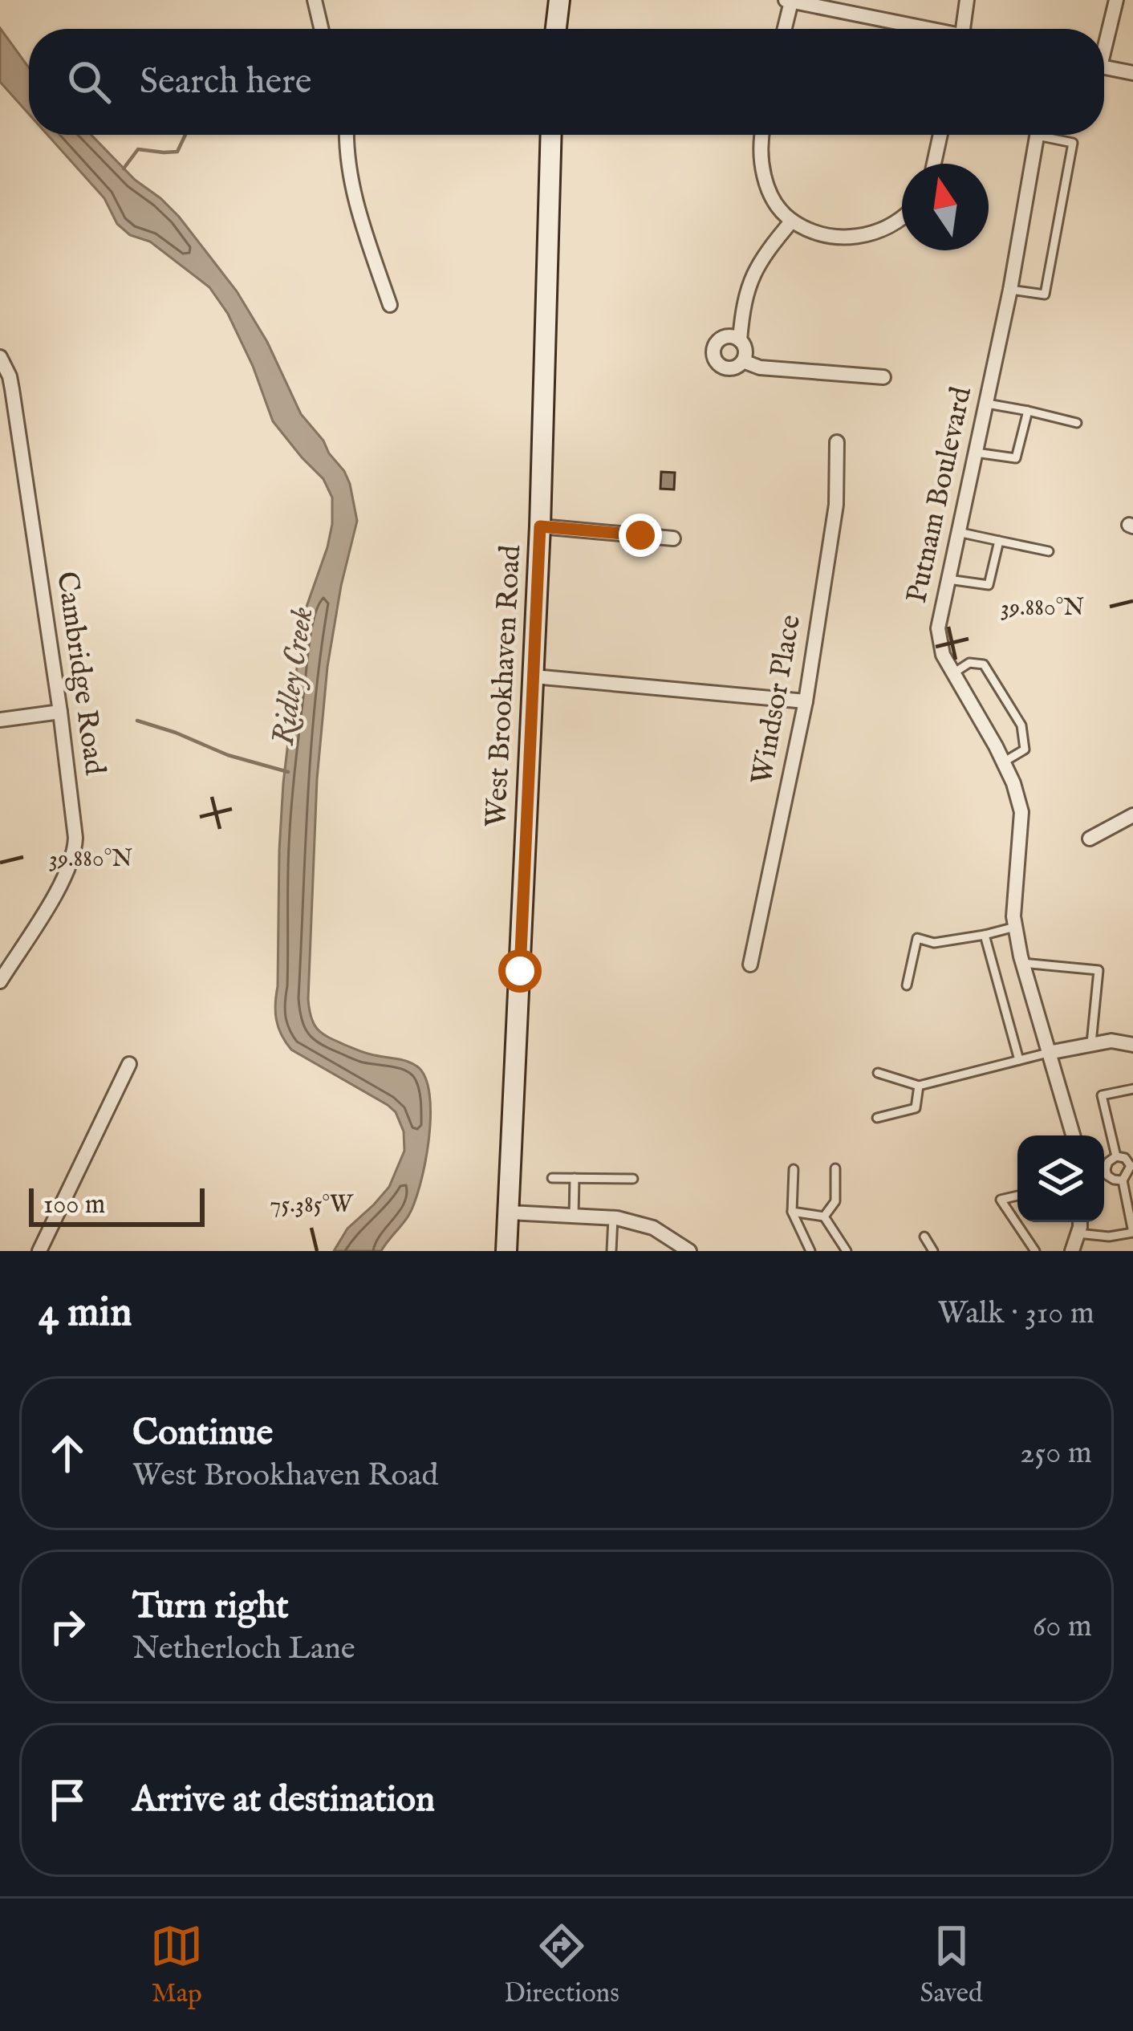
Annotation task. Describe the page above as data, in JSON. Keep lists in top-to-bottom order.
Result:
{
  "streets": {
    "street": [
      "Putnam Boulevard",
      "Cambridge Road",
      "West Brookhaven Road",
      "Windsor Place"
    ]
  },
  "water": ["Ridley Creek"],
  "scale_bar": "100 m",
  "north": "top",
  "page": {
    "search": "Search here",
    "scale": "100 m",
    "heading": ["4 min", "Walk · 310 m"],
    "list": [
      ["Continue", "West Brookhaven Road", "250 m"],
      ["Turn right", "Netherloch Lane", "60 m"],
      "Arrive at destination"
    ],
    "nav": ["Map", "Directions", "Saved"]
  },
  "coordinates": ["39.880°N", "75.385°W"]
}
